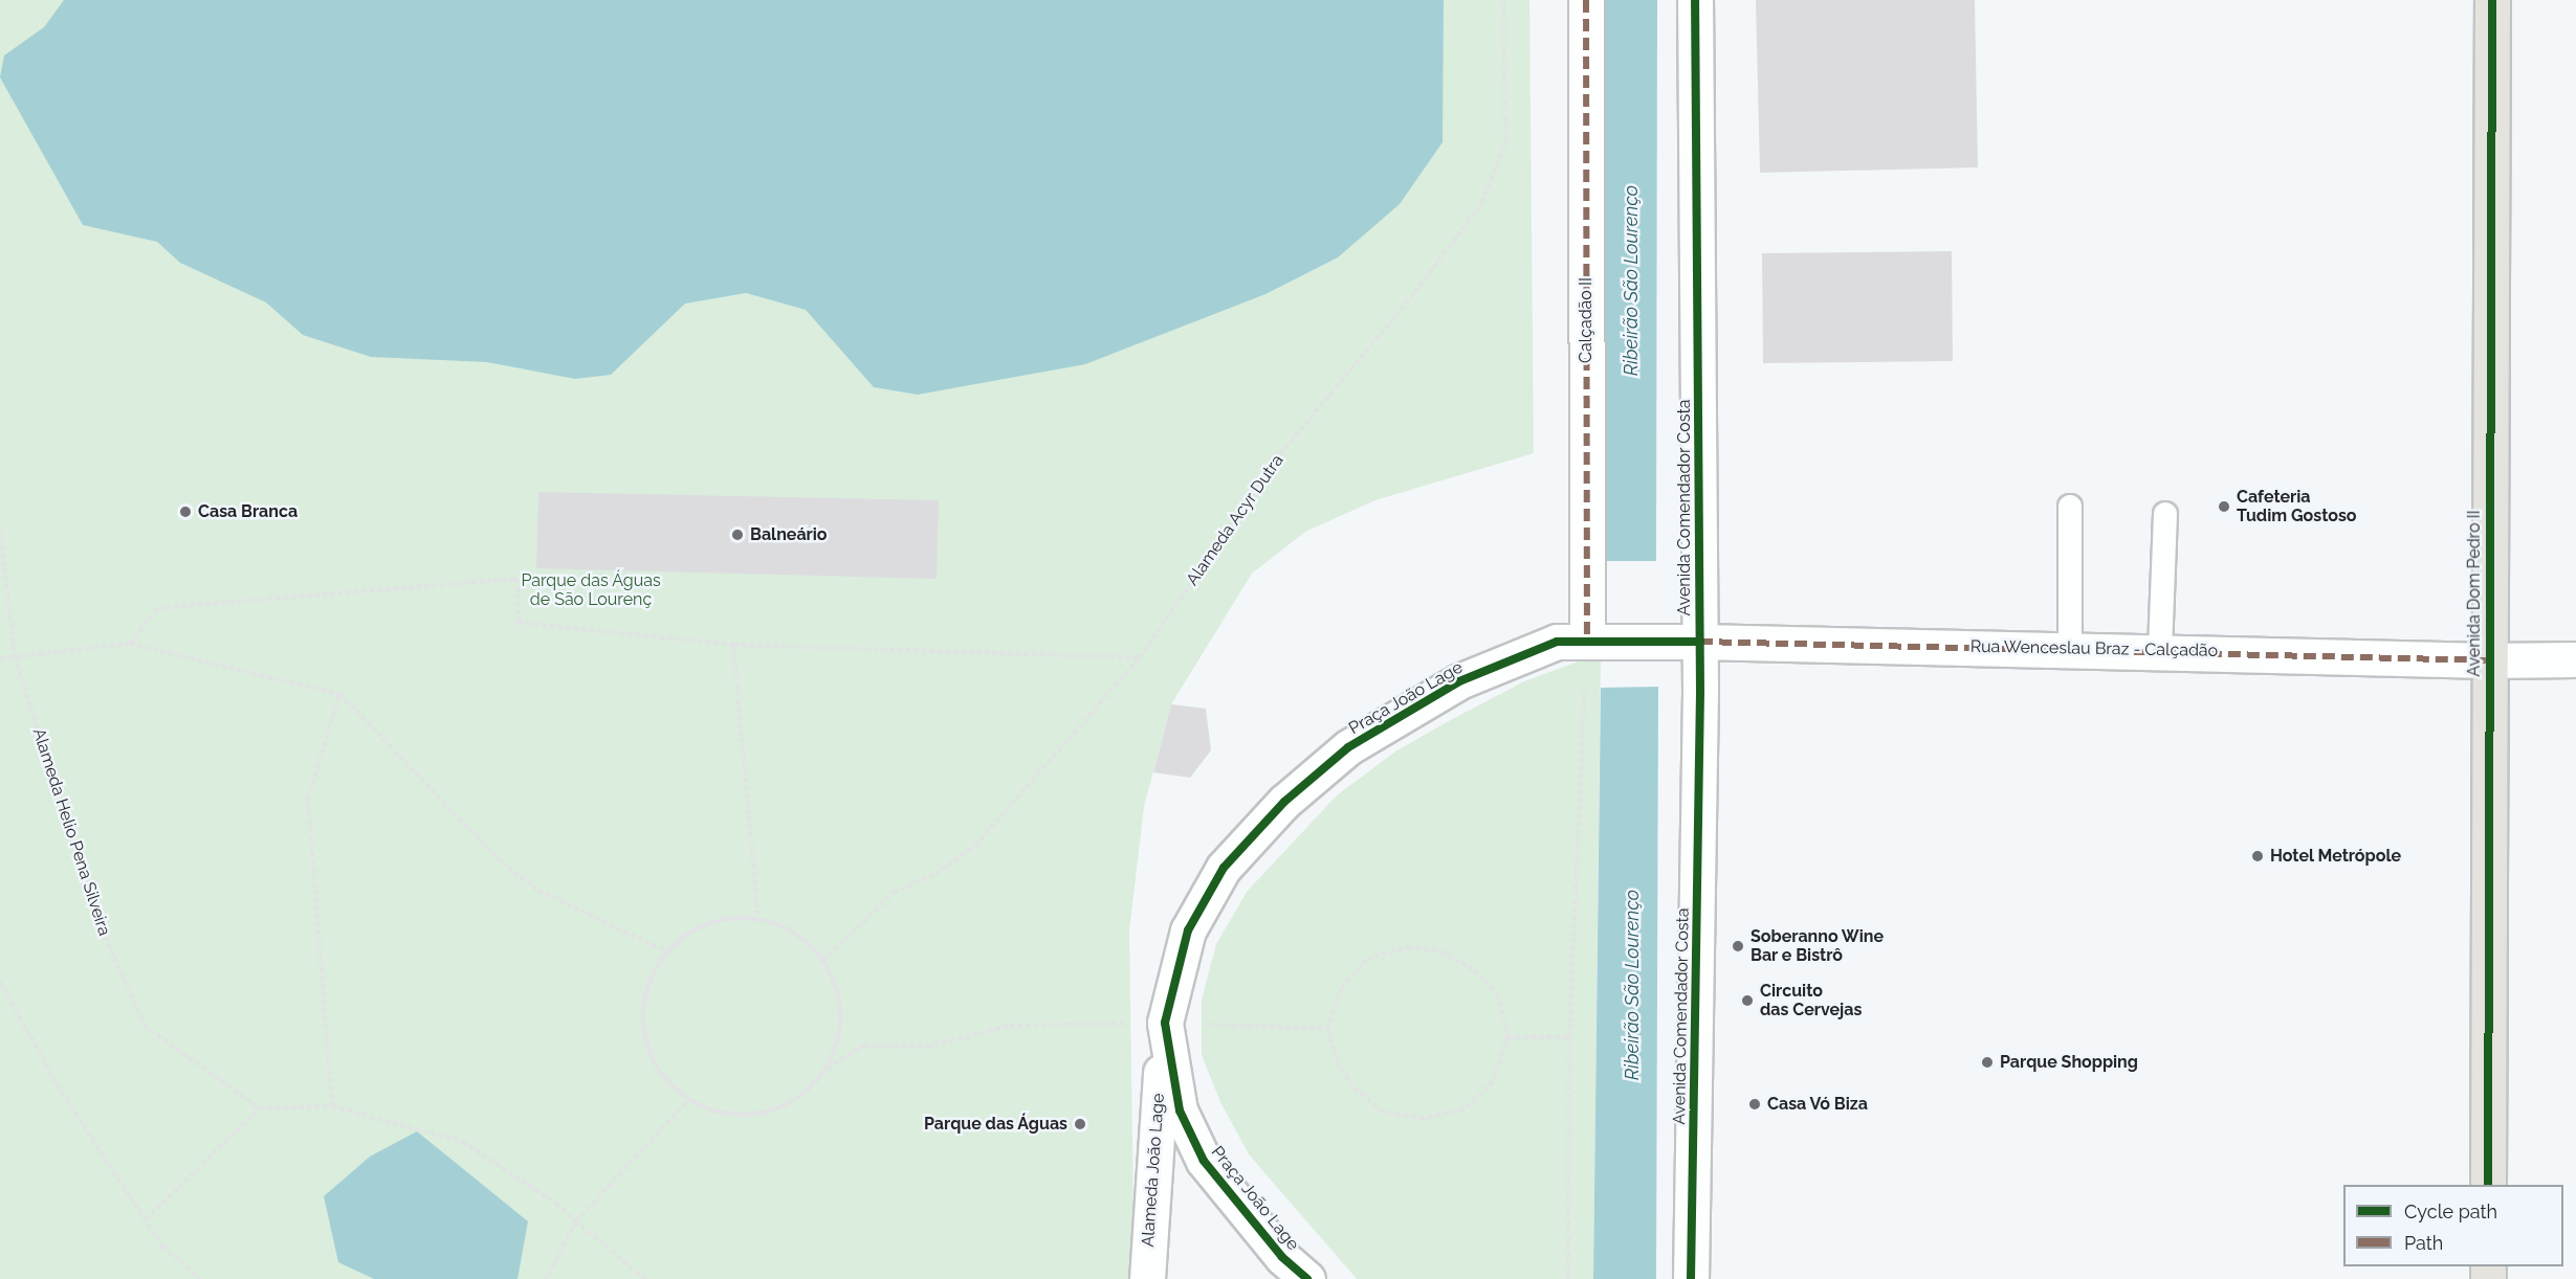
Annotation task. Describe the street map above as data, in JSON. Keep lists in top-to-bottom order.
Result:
{
  "streets": {
    "main road": ["Avenida Dom Pedro II"],
    "street": [
      "Calçadão II",
      "Avenida Comendador Costa",
      "Rua Wenceslau Braz - Calçadão",
      "Praça João Lage",
      "Alameda João Lage"
    ],
    "path": ["Alameda Acyr Dutra", "Alameda Helio Pena Silveira"]
  },
  "crossings": [
    ["Calçadão II", "Praça João Lage"],
    ["Avenida Comendador Costa", "Rua Wenceslau Braz - Calçadão"],
    ["Avenida Comendador Costa", "Praça João Lage"],
    ["Avenida Dom Pedro II", "Rua Wenceslau Braz - Calçadão"],
    ["Rua Wenceslau Braz - Calçadão", "Praça João Lage"],
    ["Praça João Lage", "Alameda João Lage"]
  ],
  "water": ["Ribeirão São Lourenço"],
  "parks": ["Parque das Águas de São Lourenç"],
  "places": [
    "Cafeteria Tudim Gostoso",
    "Casa Branca",
    "Balneário",
    "Hotel Metrópole",
    "Soberanno Wine Bar e Bistrô",
    "Circuito das Cervejas",
    "Parque Shopping",
    "Casa Vó Biza",
    "Parque das Águas"
  ],
  "legend": ["Cycle path", "Path"]
}
